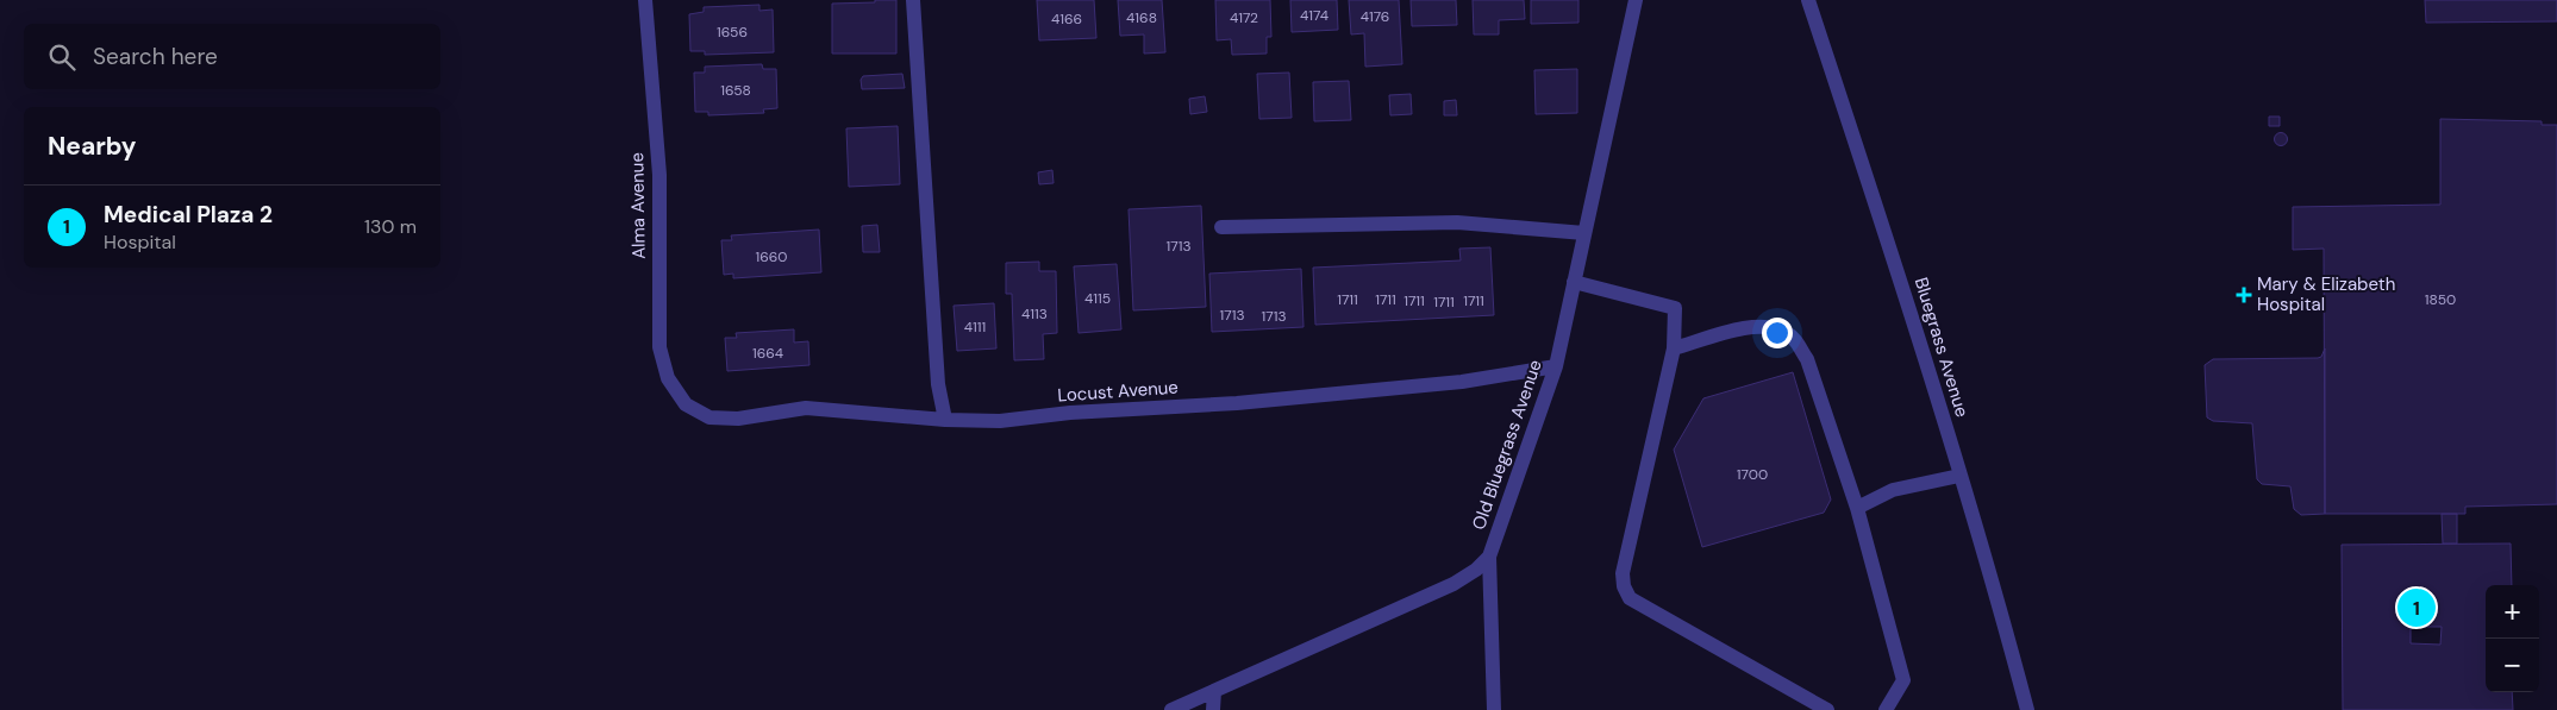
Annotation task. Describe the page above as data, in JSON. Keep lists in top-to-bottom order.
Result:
{
  "streets": {
    "street": [
      "Alma Avenue",
      "Bluegrass Avenue",
      "Locust Avenue",
      "Old Bluegrass Avenue"
    ]
  },
  "crossings": [
    ["Alma Avenue", "Locust Avenue"],
    ["Locust Avenue", "Old Bluegrass Avenue"]
  ],
  "places": {
    "health": ["Mary & Elizabeth Hospital"]
  },
  "house_numbers": [
    "4174",
    "4176",
    "4168",
    "4172",
    "4166",
    "1656",
    "1658",
    "1713",
    "1660",
    "4115",
    "1711",
    "1711",
    "1850",
    "1711",
    "1711",
    "1711",
    "4113",
    "1713",
    "1713",
    "4111",
    "1664",
    "1700"
  ],
  "page": {
    "search": "Search here",
    "heading": "Nearby",
    "list": [
      {
        "mark": "1",
        "name": "Medical Plaza 2",
        "note": "Hospital",
        "value": "130 m"
      }
    ],
    "map_buttons": ["+", "−"],
    "pins": "1"
  }
}
